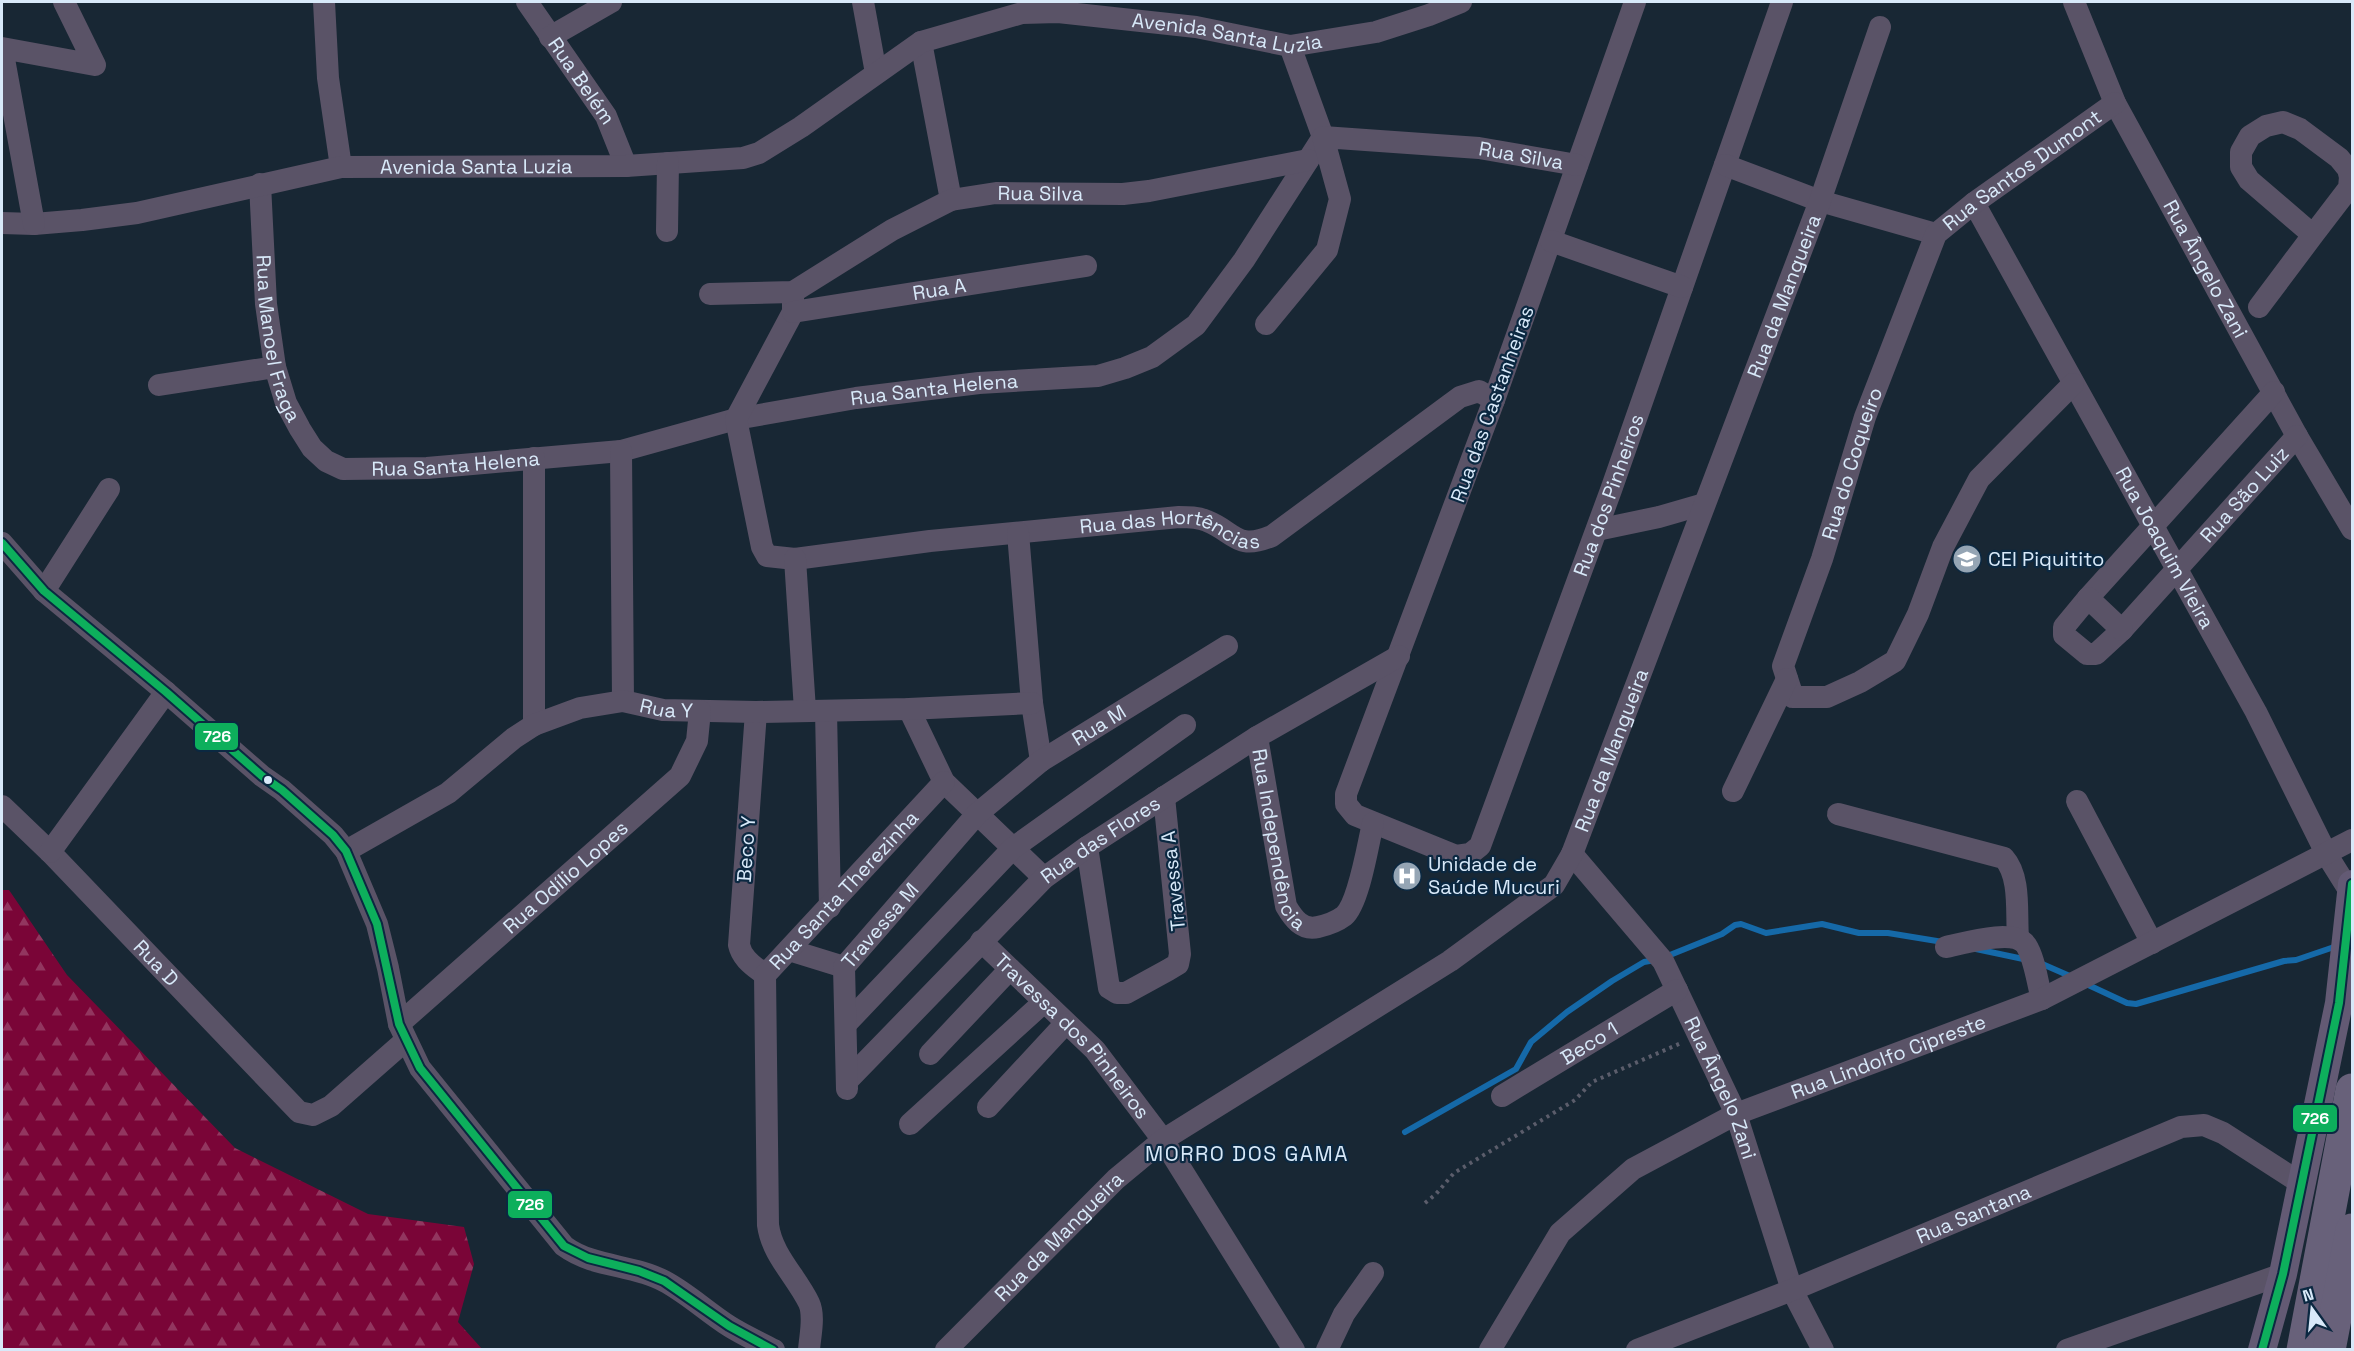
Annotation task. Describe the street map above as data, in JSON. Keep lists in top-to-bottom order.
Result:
{
  "streets": {
    "street": [
      "Avenida Santa Luzia",
      "Rua Belém",
      "Rua Silva",
      "Rua Santos Dumont",
      "Rua Ângelo Zani",
      "Rua A",
      "Rua da Mangueira",
      "Rua Manoel Fraga",
      "Rua Santa Helena",
      "Rua das Castanheiras",
      "Rua do Coqueiro",
      "Rua São Luiz",
      "Rua dos Pinheiros",
      "Rua das Hortências",
      "Rua Joaquim Vieira",
      "Rua Y",
      "Rua M",
      "Rua Independência",
      "Rua das Flores",
      "Beco Y",
      "Rua Odílio Lopes",
      "Travessa A",
      "Rua Santa Therezinha",
      "Travessa M",
      "Rua D",
      "Travessa dos Pinheiros",
      "Beco 1",
      "Rua Lindolfo Cipreste",
      "Rua Santana"
    ]
  },
  "crossings": [
    ["Avenida Santa Luzia", "Rua Belém"],
    ["Avenida Santa Luzia", "Rua Manoel Fraga"],
    ["Rua Silva", "Rua A"],
    ["Rua Silva", "Rua Santa Helena"],
    ["Rua Silva", "Rua das Castanheiras"],
    ["Rua Silva", "Rua das Hortências"],
    ["Rua Santos Dumont", "Rua Ângelo Zani"],
    ["Rua Santos Dumont", "Rua da Mangueira"],
    ["Rua Santos Dumont", "Rua do Coqueiro"],
    ["Rua Santos Dumont", "Rua dos Pinheiros"],
    ["Rua Santos Dumont", "Rua Joaquim Vieira"],
    ["Rua Ângelo Zani", "Rua da Mangueira"],
    ["Rua Ângelo Zani", "Rua São Luiz"],
    ["Rua Ângelo Zani", "Beco 1"],
    ["Rua Ângelo Zani", "Rua Lindolfo Cipreste"],
    ["Rua Ângelo Zani", "Rua Santana"],
    ["Rua da Mangueira", "Travessa dos Pinheiros"],
    ["Rua Manoel Fraga", "Rua Santa Helena"],
    ["Rua Santa Helena", "Rua das Hortências"],
    ["Rua das Castanheiras", "Rua dos Pinheiros"],
    ["Rua das Castanheiras", "Rua das Hortências"],
    ["Rua das Castanheiras", "Rua das Flores"],
    ["Rua São Luiz", "Rua Joaquim Vieira"],
    ["Rua dos Pinheiros", "Rua Independência"],
    ["Rua Joaquim Vieira", "Rua Lindolfo Cipreste"],
    ["Rua Y", "Beco Y"],
    ["Rua Y", "Rua Odílio Lopes"],
    ["Rua M", "Travessa M"],
    ["Rua Independência", "Rua das Flores"],
    ["Rua das Flores", "Travessa A"],
    ["Rua das Flores", "Travessa M"],
    ["Rua das Flores", "Travessa dos Pinheiros"],
    ["Beco Y", "Rua Santa Therezinha"],
    ["Rua Odílio Lopes", "Rua D"]
  ],
  "districts": ["MORRO DOS GAMA"],
  "places": {
    "school or university": ["CEI Piquitito"],
    "hospital": ["Unidade de Saúde Mucuri"]
  },
  "lines": ["transit line 726"],
  "north": "top"
}
